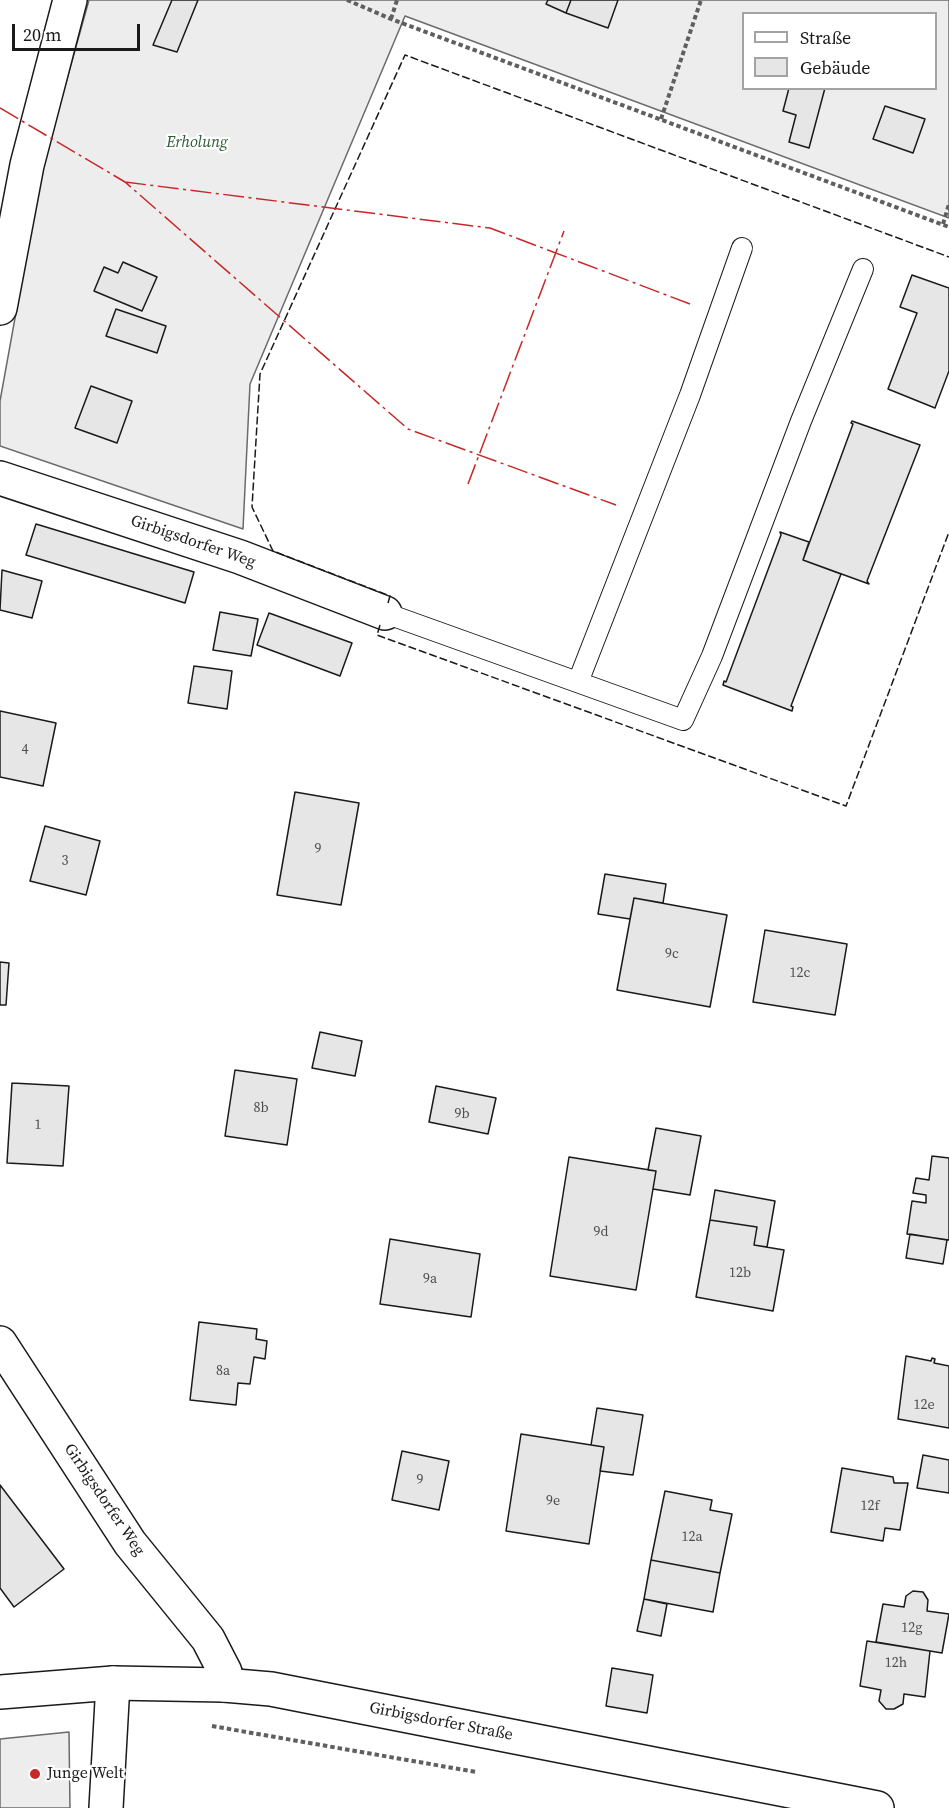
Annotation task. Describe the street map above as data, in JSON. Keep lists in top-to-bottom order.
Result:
{
  "streets": {
    "street": ["Girbigsdorfer Weg", "Girbigsdorfer Straße"]
  },
  "crossings": [
    ["Girbigsdorfer Weg", "Girbigsdorfer Straße"]
  ],
  "parks": ["Erholung"],
  "places": ["Junge Welt"],
  "house_numbers": [
    "4",
    "9",
    "3",
    "9c",
    "12c",
    "8b",
    "9b",
    "1",
    "9d",
    "12b",
    "9a",
    "8a",
    "12e",
    "9",
    "9e",
    "12f",
    "12a",
    "12g",
    "12h"
  ],
  "legend": ["Straße", "Gebäude"],
  "scale_bar": "20 m"
}
